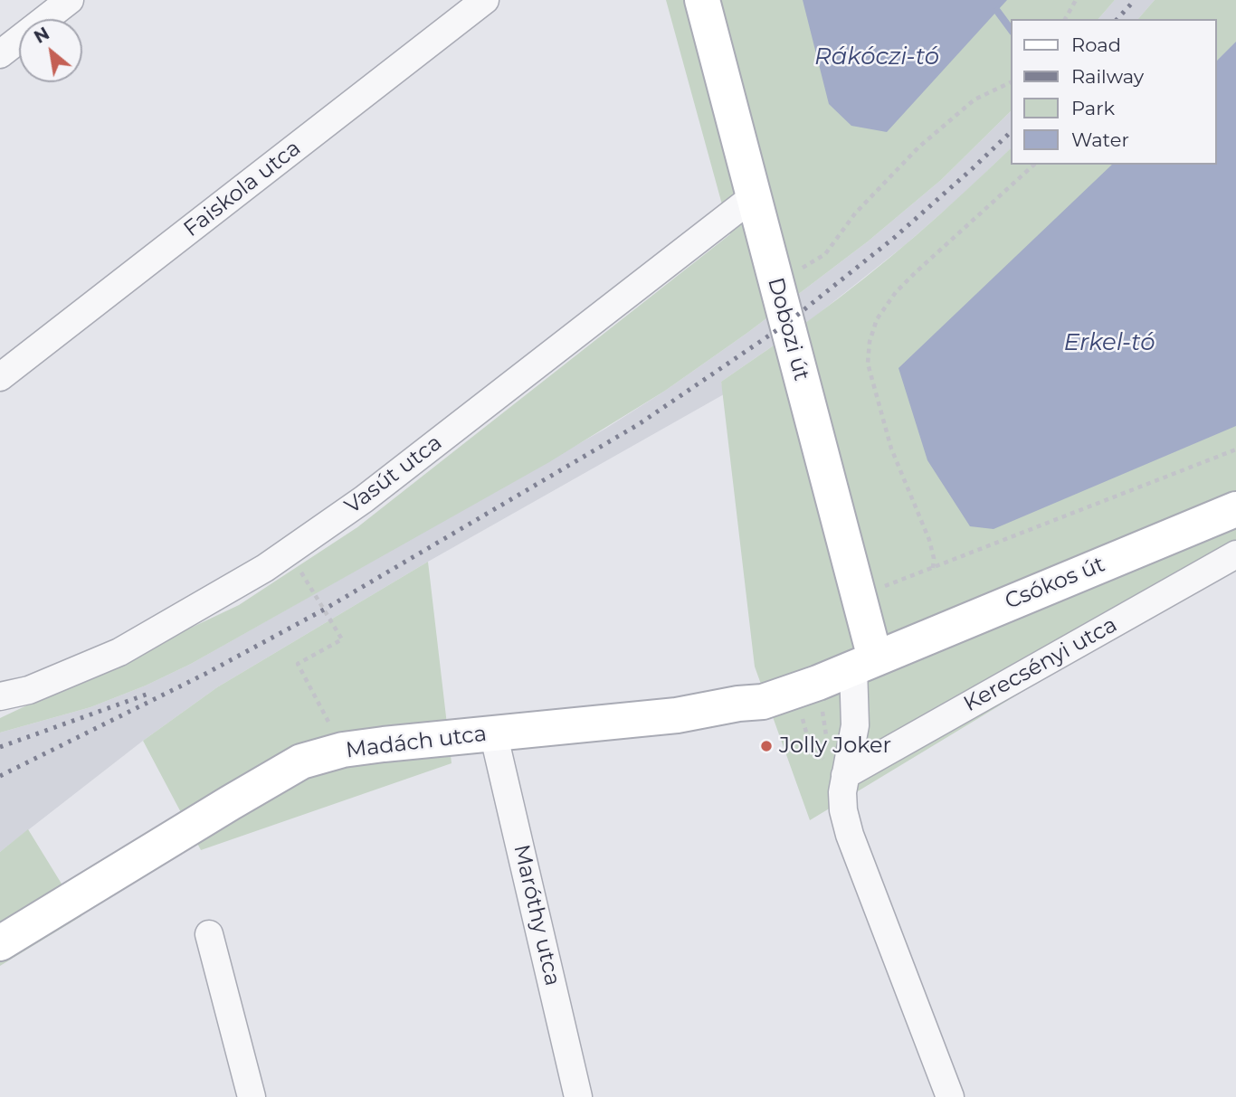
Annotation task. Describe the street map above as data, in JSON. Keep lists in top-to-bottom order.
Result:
{
  "streets": {
    "main road": ["Dobozi út", "Csókos út", "Madách utca"],
    "street": [
      "Faiskola utca",
      "Vasút utca",
      "Kerecsényi utca",
      "Maróthy utca"
    ]
  },
  "crossings": [
    ["Dobozi út", "Vasút utca"],
    ["Dobozi út", "Csókos út"],
    ["Dobozi út", "Madách utca"],
    ["Csókos út", "Madách utca"],
    ["Madách utca", "Maróthy utca"]
  ],
  "water": ["Rákóczi-tó", "Erkel-tó"],
  "places": ["Jolly Joker"],
  "legend": [
    "Road",
    "Railway",
    "Park",
    "Water"
  ],
  "north": "top left"
}
